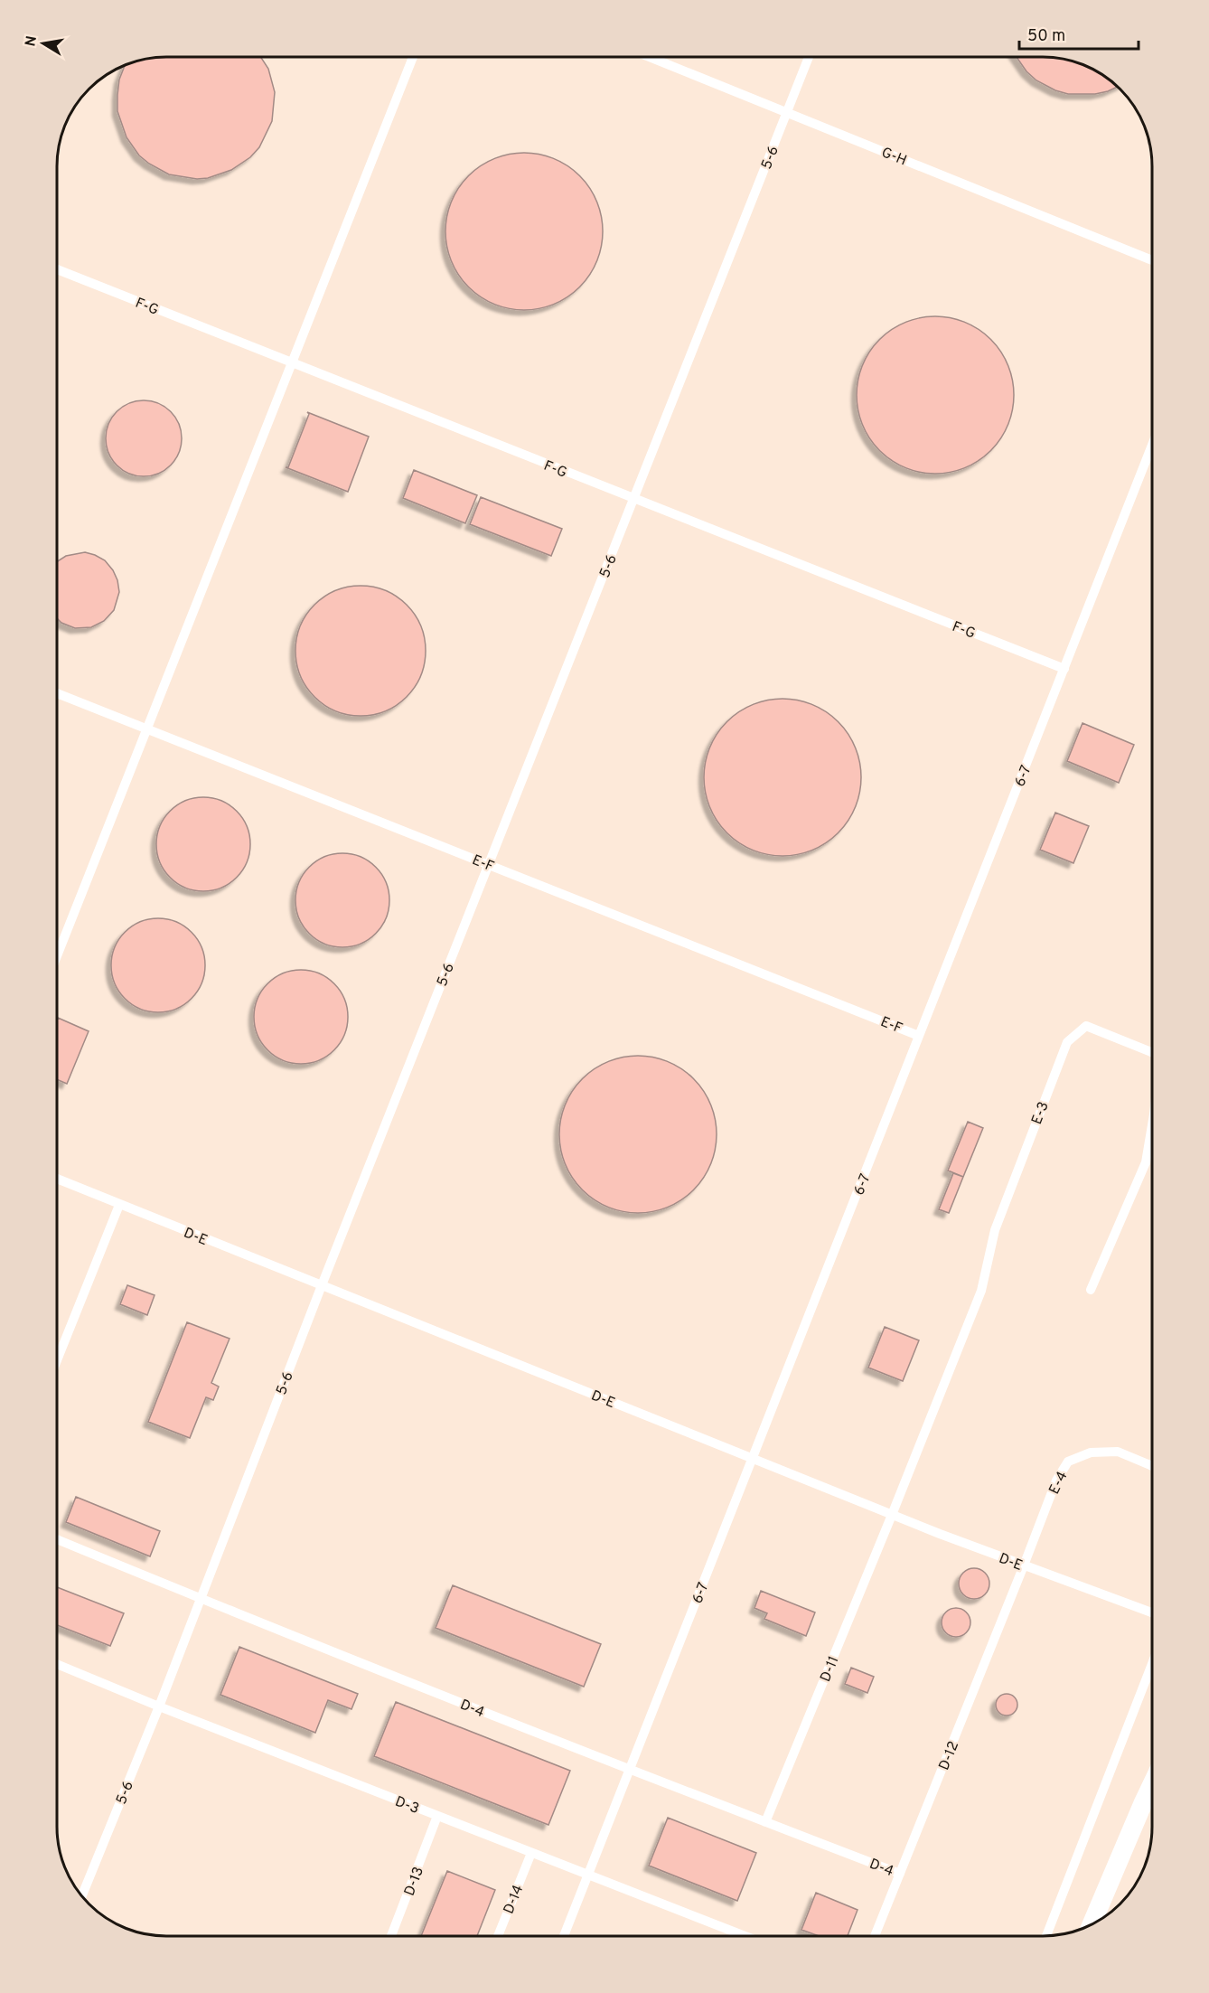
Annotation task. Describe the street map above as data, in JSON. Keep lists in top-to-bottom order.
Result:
{
  "streets": {
    "lane": [
      "G-H",
      "5-6",
      "F-G",
      "6-7",
      "E-F",
      "E-3",
      "D-E",
      "E-4",
      "D-11",
      "D-4",
      "D-12",
      "D-3",
      "D-13",
      "D-14"
    ]
  },
  "crossings": [
    ["G-H", "5-6"],
    ["5-6", "F-G"],
    ["5-6", "E-F"],
    ["5-6", "D-E"],
    ["5-6", "D-4"],
    ["5-6", "D-3"],
    ["F-G", "6-7"],
    ["6-7", "E-F"],
    ["6-7", "D-E"],
    ["6-7", "D-4"],
    ["6-7", "D-3"],
    ["E-3", "D-E"],
    ["E-3", "D-11"],
    ["D-E", "E-4"],
    ["D-E", "D-11"],
    ["D-E", "D-12"],
    ["E-4", "D-12"],
    ["D-11", "D-4"],
    ["D-4", "D-12"],
    ["D-3", "D-13"],
    ["D-3", "D-14"]
  ],
  "scale_bar": "50 m",
  "north": "left"
}
